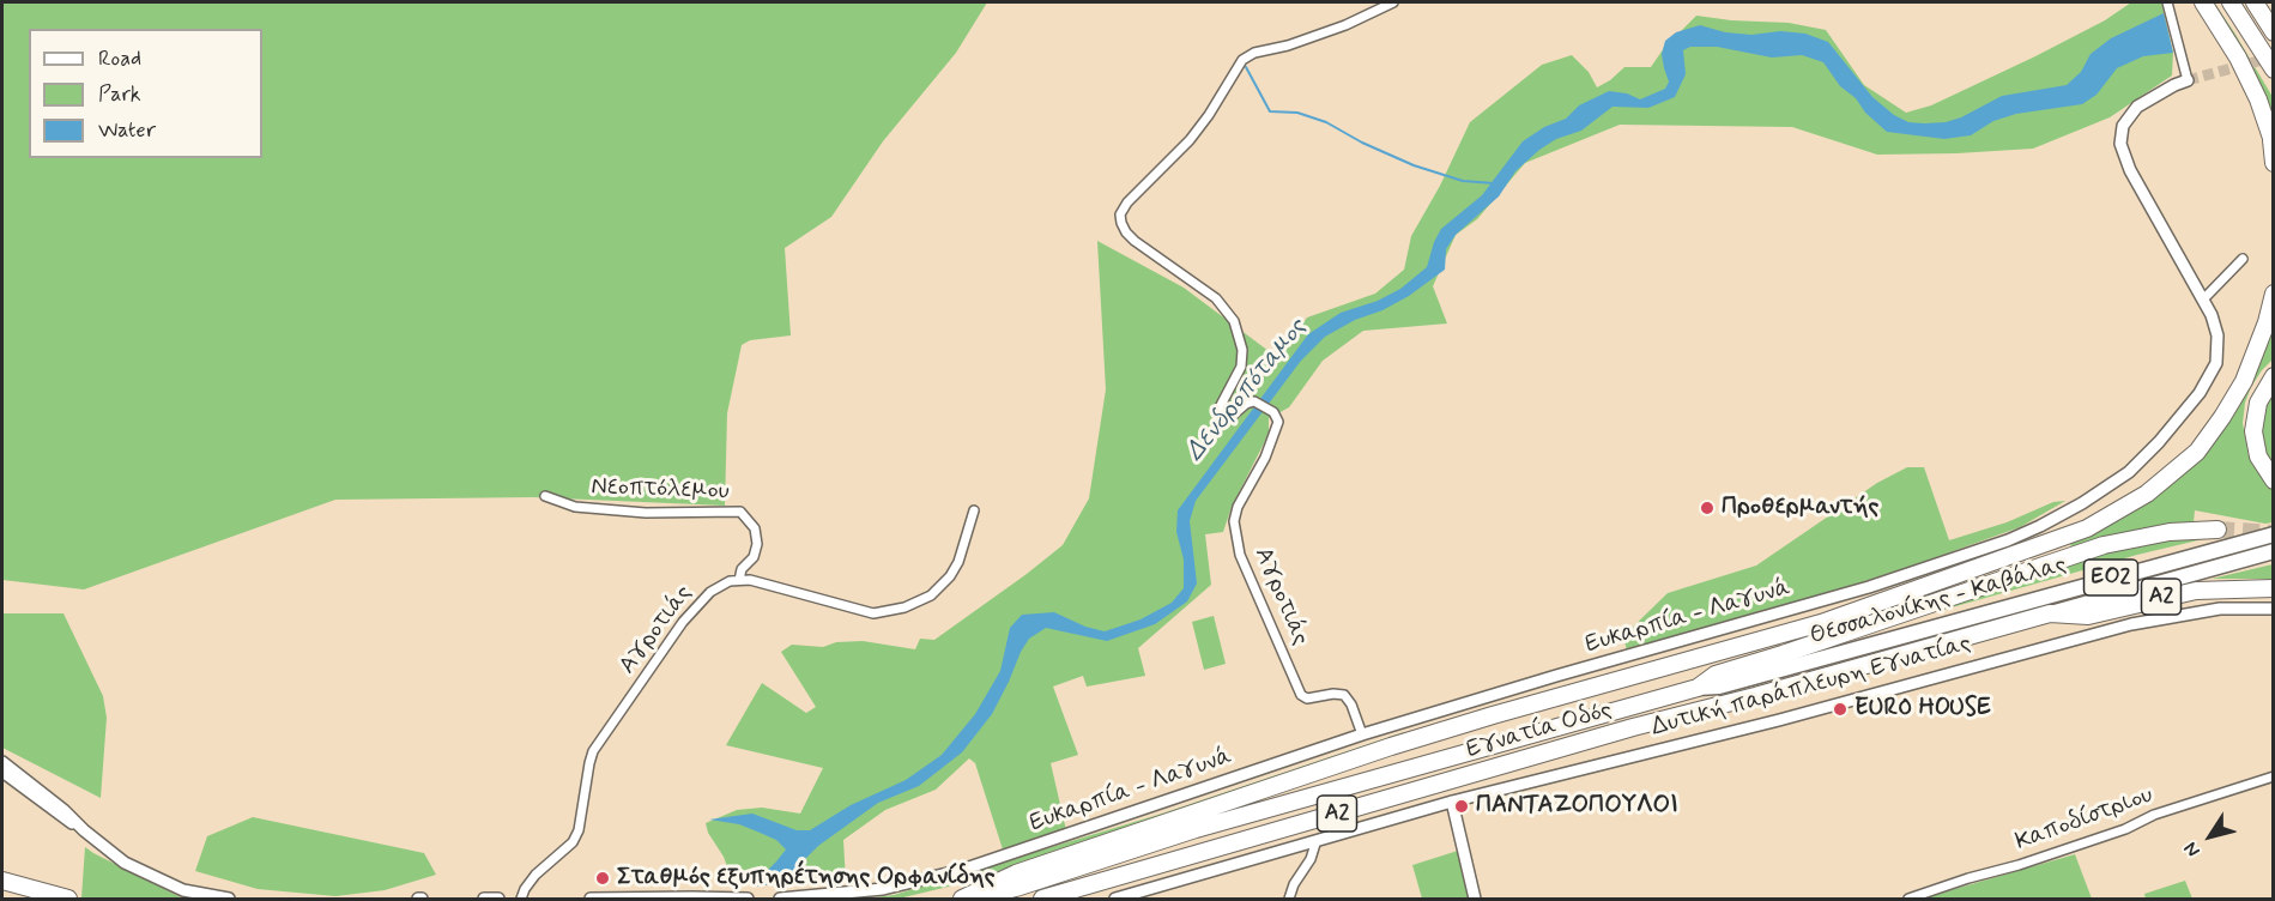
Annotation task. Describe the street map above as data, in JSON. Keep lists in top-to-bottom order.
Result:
{
  "streets": {
    "highway": [
      "ΕΟ2",
      "Α2",
      "Θεσσαλονίκης - Καβάλας",
      "Εγνατία Οδός"
    ],
    "street": [
      "Νεοπτόλεμου",
      "Αγροτιάς",
      "Ευκαρπία - Λαγυνά",
      "Δυτική παράπλευρη Εγνατίας",
      "Καποδίστριου"
    ]
  },
  "crossings": [
    ["Νεοπτόλεμου", "Αγροτιάς"],
    ["Αγροτιάς", "Ευκαρπία - Λαγυνά"],
    ["Α2", "Θεσσαλονίκης - Καβάλας"],
    ["Α2", "Εγνατία Οδός"],
    ["Θεσσαλονίκης - Καβάλας", "Εγνατία Οδός"]
  ],
  "water": ["Δενδροπόταμος"],
  "places": [
    "Προθερμαντής",
    "EURO HOUSE",
    "ΠΑΝΤΑΖΟΠΟΥΛΟΙ",
    "Σταθμός εξυπηρέτησης Ορφανίδης"
  ],
  "legend": ["Road", "Park", "Water"],
  "north": "bottom left"
}
